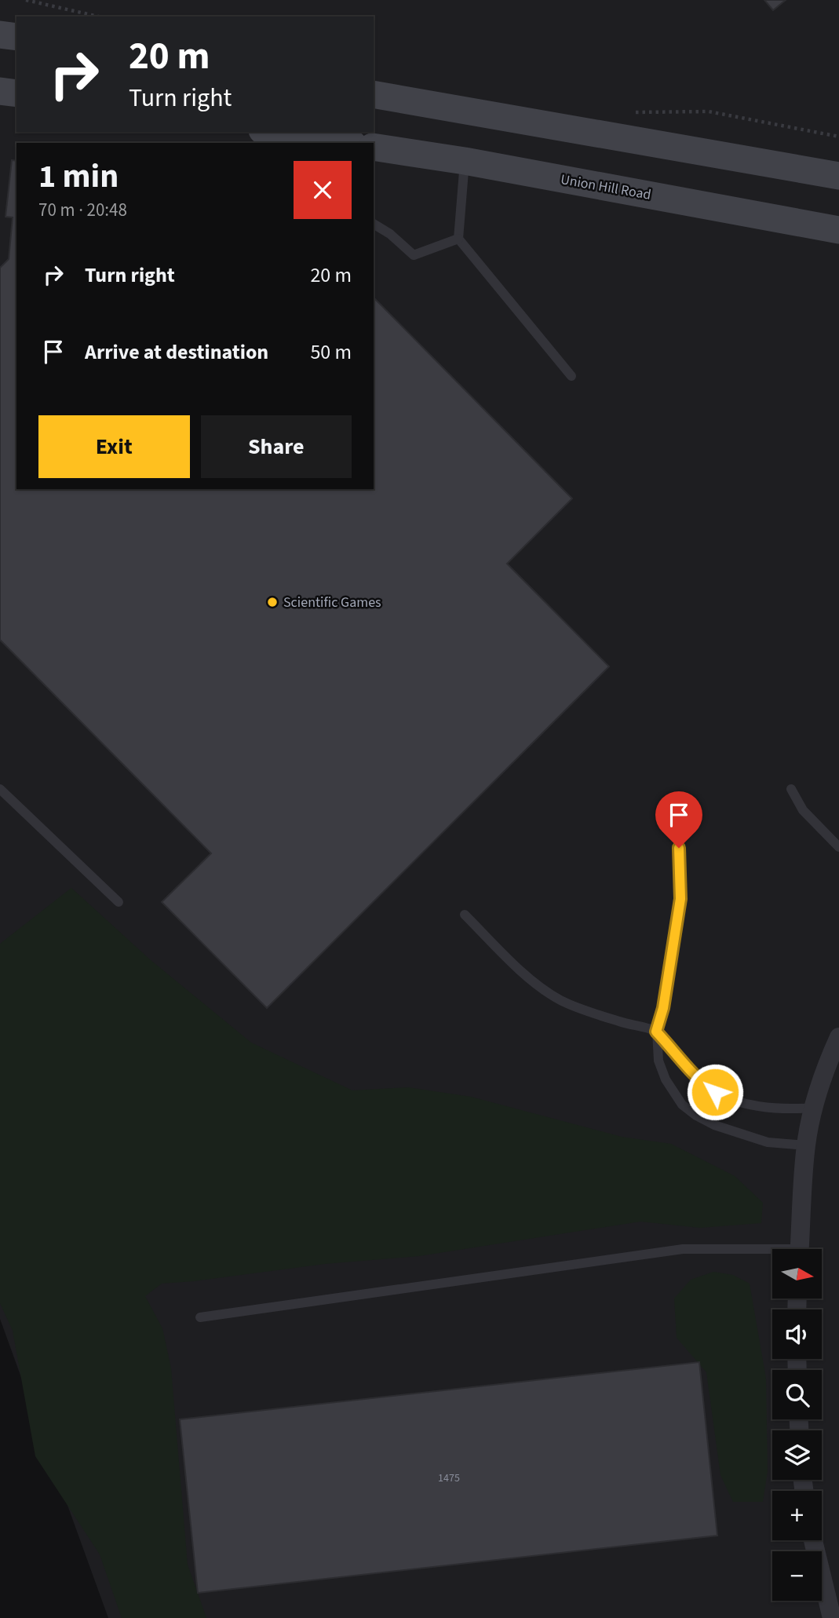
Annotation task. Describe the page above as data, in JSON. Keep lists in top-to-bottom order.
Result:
{
  "streets": {
    "street": ["Union Hill Road"]
  },
  "places": ["Scientific Games"],
  "house_numbers": ["1475"],
  "north": "right",
  "page": {
    "turn": ["20 m", "Turn right"],
    "heading": ["1 min", "70 m · 20:48"],
    "list": [
      {
        "name": "Turn right",
        "value": "20 m"
      },
      {
        "name": "Arrive at destination",
        "value": "50 m"
      }
    ],
    "buttons": ["Exit", "Share"],
    "map_buttons": ["+", "−"]
  }
}
